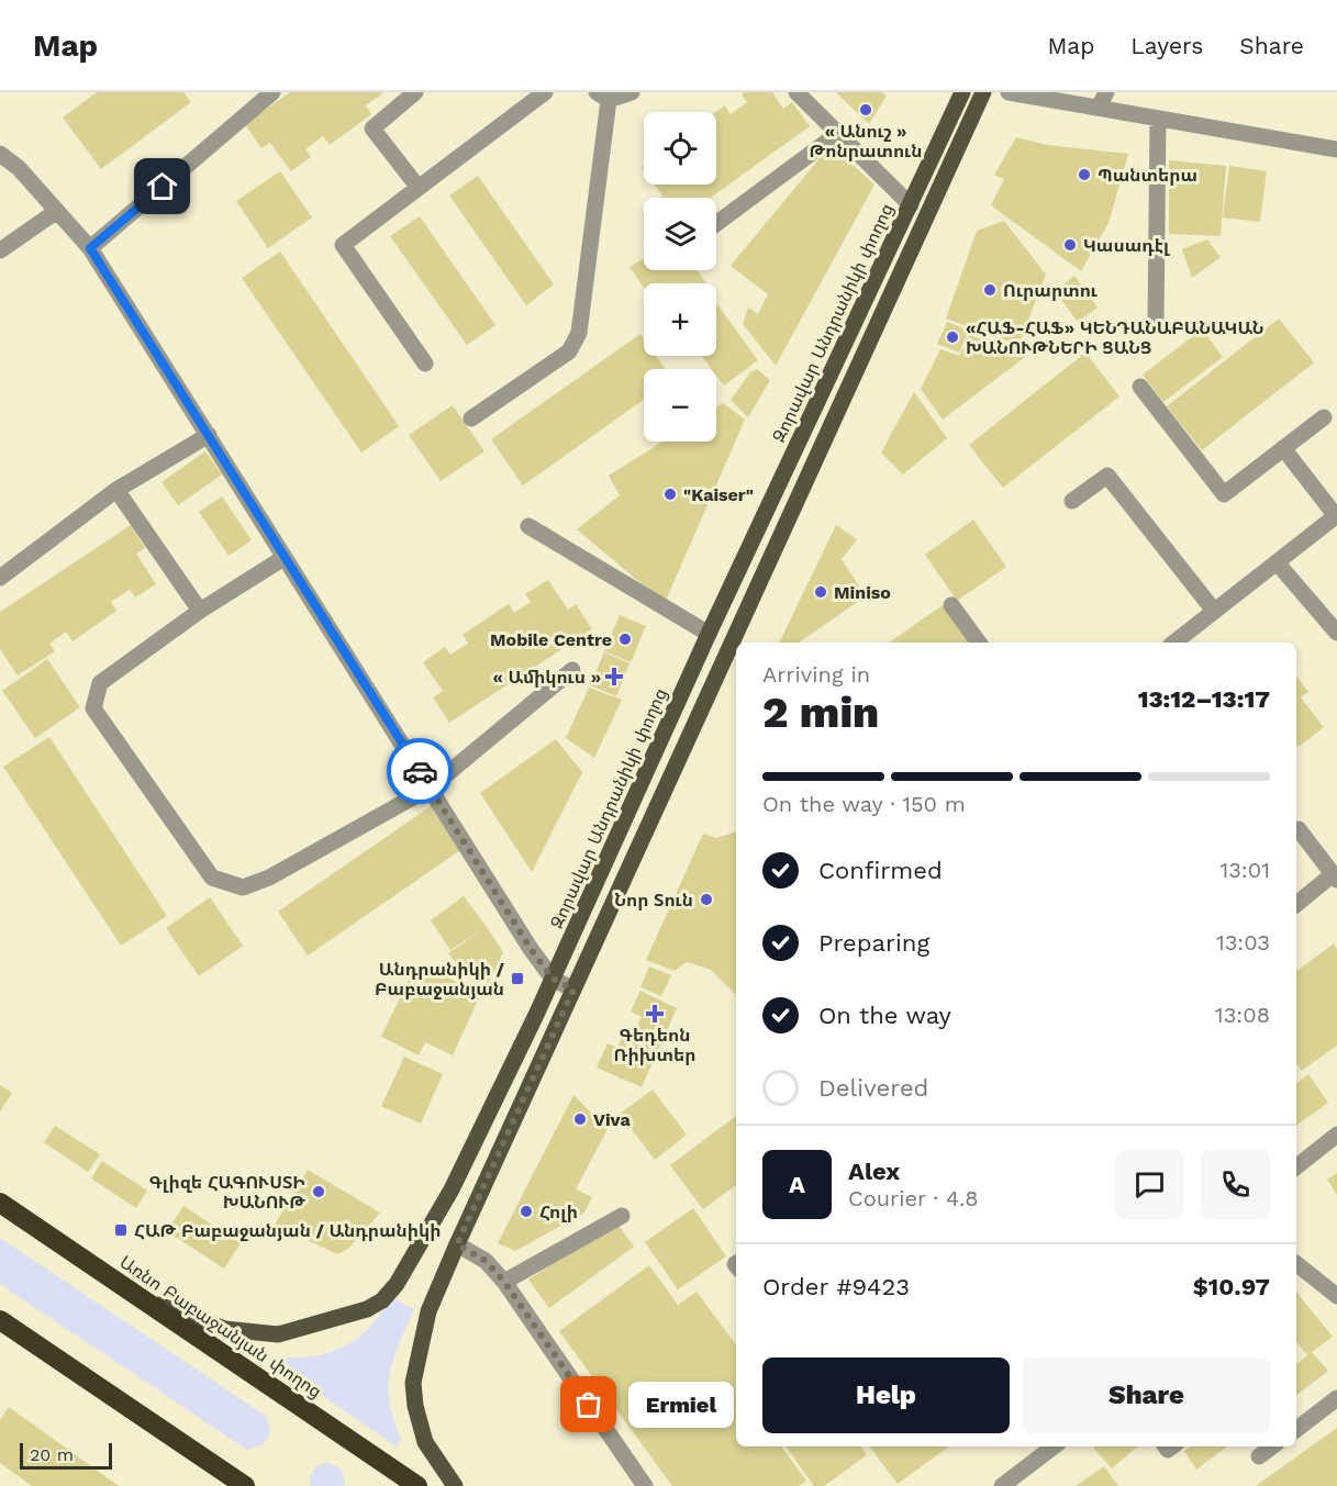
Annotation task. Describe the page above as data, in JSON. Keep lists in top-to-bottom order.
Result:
{
  "streets": {
    "highway": ["Առնո Բաբաջանյան փողոց"],
    "main road": ["Զորավար Անդրանիկի փողոց"]
  },
  "crossings": [
    ["Զորավար Անդրանիկի փողոց", "Առնո Բաբաջանյան փողոց"]
  ],
  "places": {
    "other": [
      "« Անուշ » Թոնրատուն",
      "Պանտերա",
      "Կասադէլ",
      "Ուրարտու",
      "«ՀԱՖ-ՀԱՖ» ԿԵՆԴԱՆԱԲԱՆԱԿԱՆ ԽԱՆՈՒԹՆԵՐԻ ՑԱՆՑ",
      "\"Kaiser\"",
      "Miniso",
      "Mobile Centre",
      "Նոր Տուն",
      "Viva",
      "Գլիզե ՀԱԳՈՒՍՏԻ ԽԱՆՈՒԹ",
      "Հոլի",
      "Ermiel"
    ],
    "health": ["« Ամիկուս »", "Գեդեոն Ռիխտեր"],
    "transit": ["Անդրանիկի / Բաբաջանյան", "ՀԱԹ Բաբաջանյան / Անդրանիկի"]
  },
  "scale_bar": "20 m",
  "page": {
    "header": "Map",
    "nav": ["Map", "Layers", "Share"],
    "map_buttons": ["+", "−"],
    "heading": ["2 min", "Arriving in", "13:12–13:17"],
    "panel": [
      "Alex",
      "Courier · 4.8",
      "Order #9423",
      "$10.97"
    ],
    "bar": "On the way · 150 m",
    "list": [
      ["Confirmed", "13:01"],
      ["Preparing", "13:03"],
      ["On the way", "13:08"],
      "Delivered"
    ],
    "round": "A",
    "buttons": ["Help", "Share"],
    "bubble": "Ermiel",
    "scale": "20 m"
  }
}
